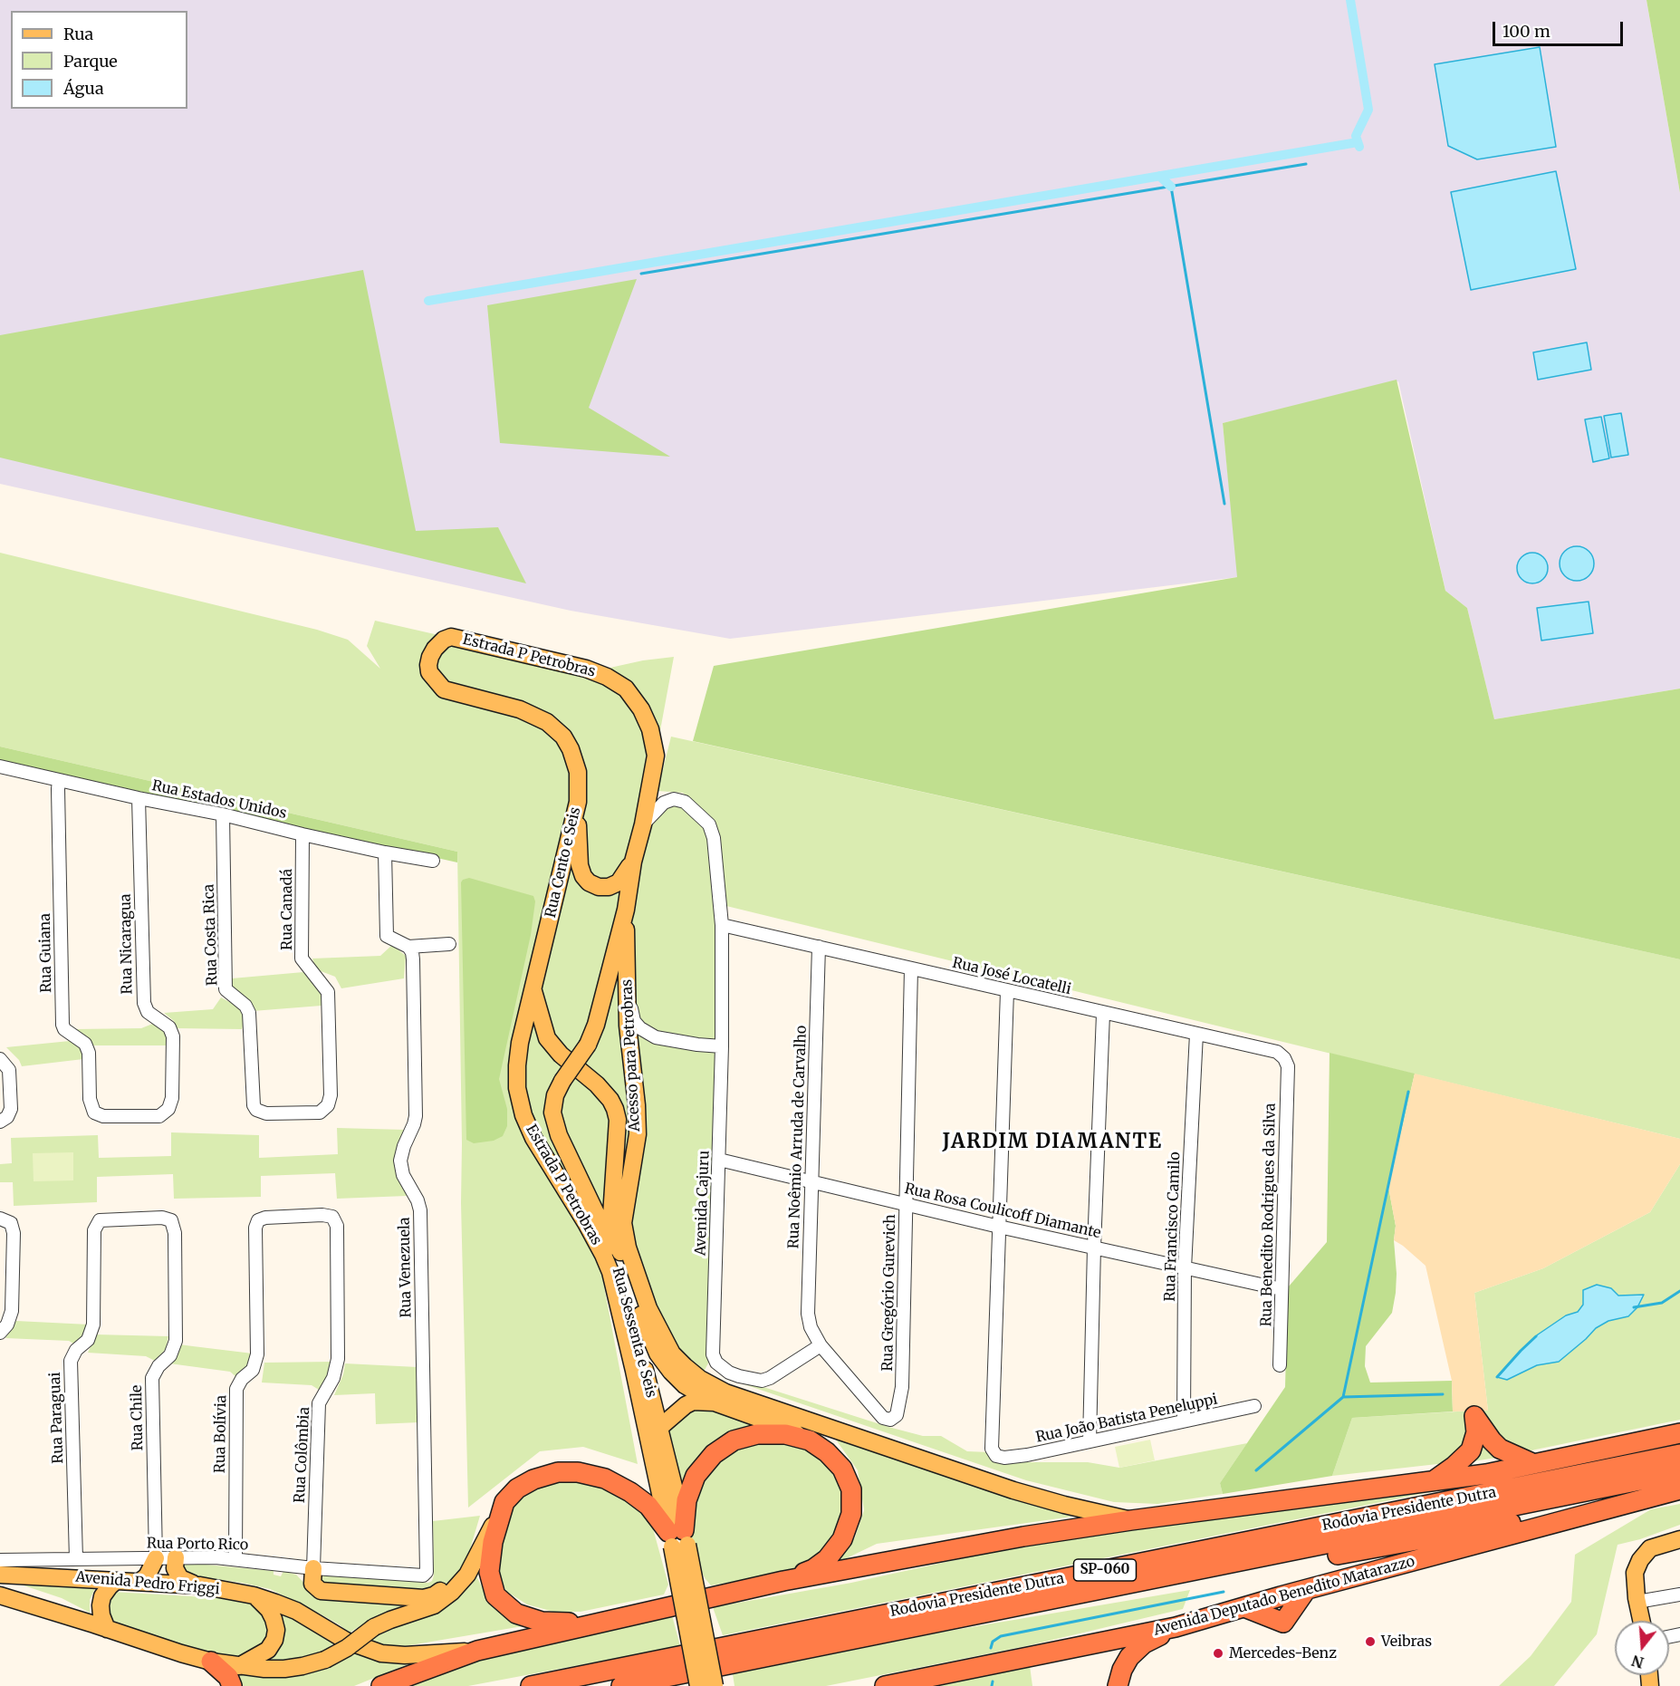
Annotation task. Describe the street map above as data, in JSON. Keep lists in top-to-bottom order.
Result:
{
  "streets": {
    "highway": ["Rodovia Presidente Dutra", "SP-060", "Avenida Deputado Benedito Matarazzo"],
    "main road": [
      "Estrada P Petrobras",
      "Rua Cento e Seis",
      "Acesso para Petrobras",
      "Rua Sessenta e Seis",
      "Avenida Pedro Friggi"
    ],
    "street": [
      "Rua Estados Unidos",
      "Rua Canadá",
      "Rua Costa Rica",
      "Rua Nicaragua",
      "Rua Guiana",
      "Rua José Locatelli",
      "Rua Noêmio Arruda de Carvalho",
      "Avenida Cajuru",
      "Rua Rosa Coulicoff Diamante",
      "Rua Benedito Rodrigues da Silva",
      "Rua Francisco Camilo",
      "Rua Venezuela",
      "Rua Gregório Gurevich",
      "Rua Paraguai",
      "Rua Chile",
      "Rua João Batista Peneluppi",
      "Rua Bolívia",
      "Rua Colômbia",
      "Rua Porto Rico"
    ]
  },
  "crossings": [
    ["Estrada P Petrobras", "Rua Cento e Seis"],
    ["Estrada P Petrobras", "Acesso para Petrobras"],
    ["Estrada P Petrobras", "Rua Sessenta e Seis"],
    ["Rua Estados Unidos", "Rua Canadá"],
    ["Rua Estados Unidos", "Rua Costa Rica"],
    ["Rua Estados Unidos", "Rua Nicaragua"],
    ["Rua Estados Unidos", "Rua Guiana"],
    ["Rua Canadá", "Rua Costa Rica"],
    ["Rua Nicaragua", "Rua Guiana"],
    ["Rua José Locatelli", "Rua Noêmio Arruda de Carvalho"],
    ["Rua José Locatelli", "Avenida Cajuru"],
    ["Rua José Locatelli", "Rua Benedito Rodrigues da Silva"],
    ["Rua José Locatelli", "Rua Francisco Camilo"],
    ["Rua José Locatelli", "Rua Gregório Gurevich"],
    ["Acesso para Petrobras", "Avenida Cajuru"],
    ["Acesso para Petrobras", "Rua Sessenta e Seis"],
    ["Rua Noêmio Arruda de Carvalho", "Avenida Cajuru"],
    ["Rua Noêmio Arruda de Carvalho", "Rua Rosa Coulicoff Diamante"],
    ["Rua Noêmio Arruda de Carvalho", "Rua Gregório Gurevich"],
    ["Avenida Cajuru", "Rua Rosa Coulicoff Diamante"],
    ["Avenida Cajuru", "Rua Gregório Gurevich"],
    ["Rua Rosa Coulicoff Diamante", "Rua Benedito Rodrigues da Silva"],
    ["Rua Rosa Coulicoff Diamante", "Rua Francisco Camilo"],
    ["Rua Rosa Coulicoff Diamante", "Rua Gregório Gurevich"],
    ["Rua Rosa Coulicoff Diamante", "Rua João Batista Peneluppi"],
    ["Rua Francisco Camilo", "Rua João Batista Peneluppi"],
    ["Rua Venezuela", "Rua Porto Rico"],
    ["Rua Paraguai", "Rua Chile"],
    ["Rua Paraguai", "Rua Porto Rico"],
    ["Rua Chile", "Rua Porto Rico"],
    ["Rua Bolívia", "Rua Colômbia"],
    ["Rua Bolívia", "Rua Porto Rico"],
    ["Rua Colômbia", "Rua Porto Rico"]
  ],
  "districts": ["JARDIM DIAMANTE"],
  "places": ["Veibras", "Mercedes-Benz"],
  "legend": ["Rua", "Parque", "Água"],
  "scale_bar": "100 m",
  "north": "bottom"
}
